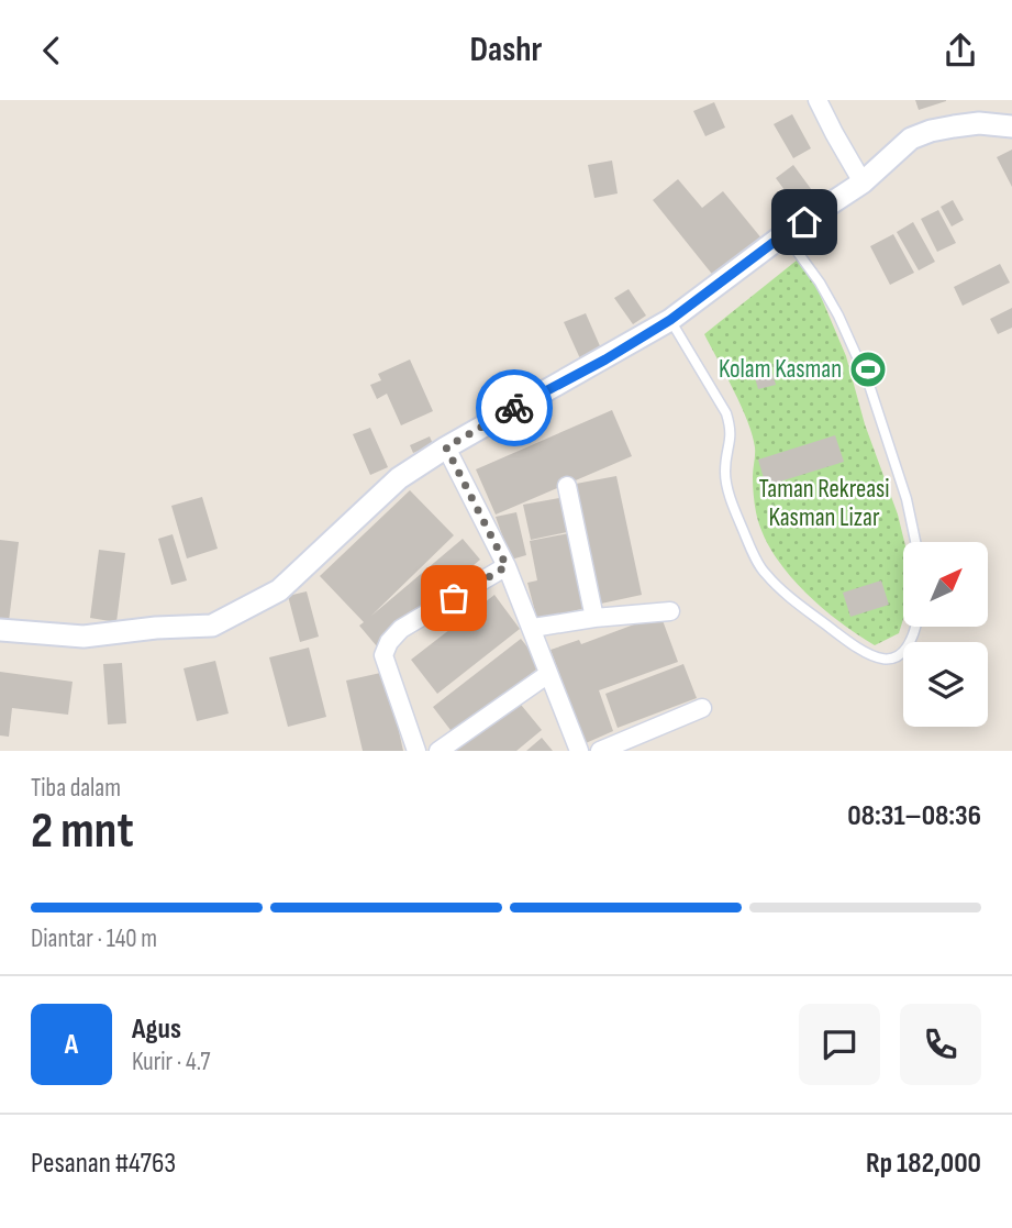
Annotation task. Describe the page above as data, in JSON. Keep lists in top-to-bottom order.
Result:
{
  "parks": ["Taman Rekreasi Kasman Lizar"],
  "places": {
    "sports": ["Kolam Kasman"]
  },
  "north": "top right",
  "page": {
    "header": "Dashr",
    "heading": ["2 mnt", "Tiba dalam", "08:31–08:36"],
    "panel": [
      "Agus",
      "Kurir · 4.7",
      "Pesanan #4763",
      "Rp 182,000"
    ],
    "bar": "Diantar · 140 m",
    "round": "A"
  }
}
